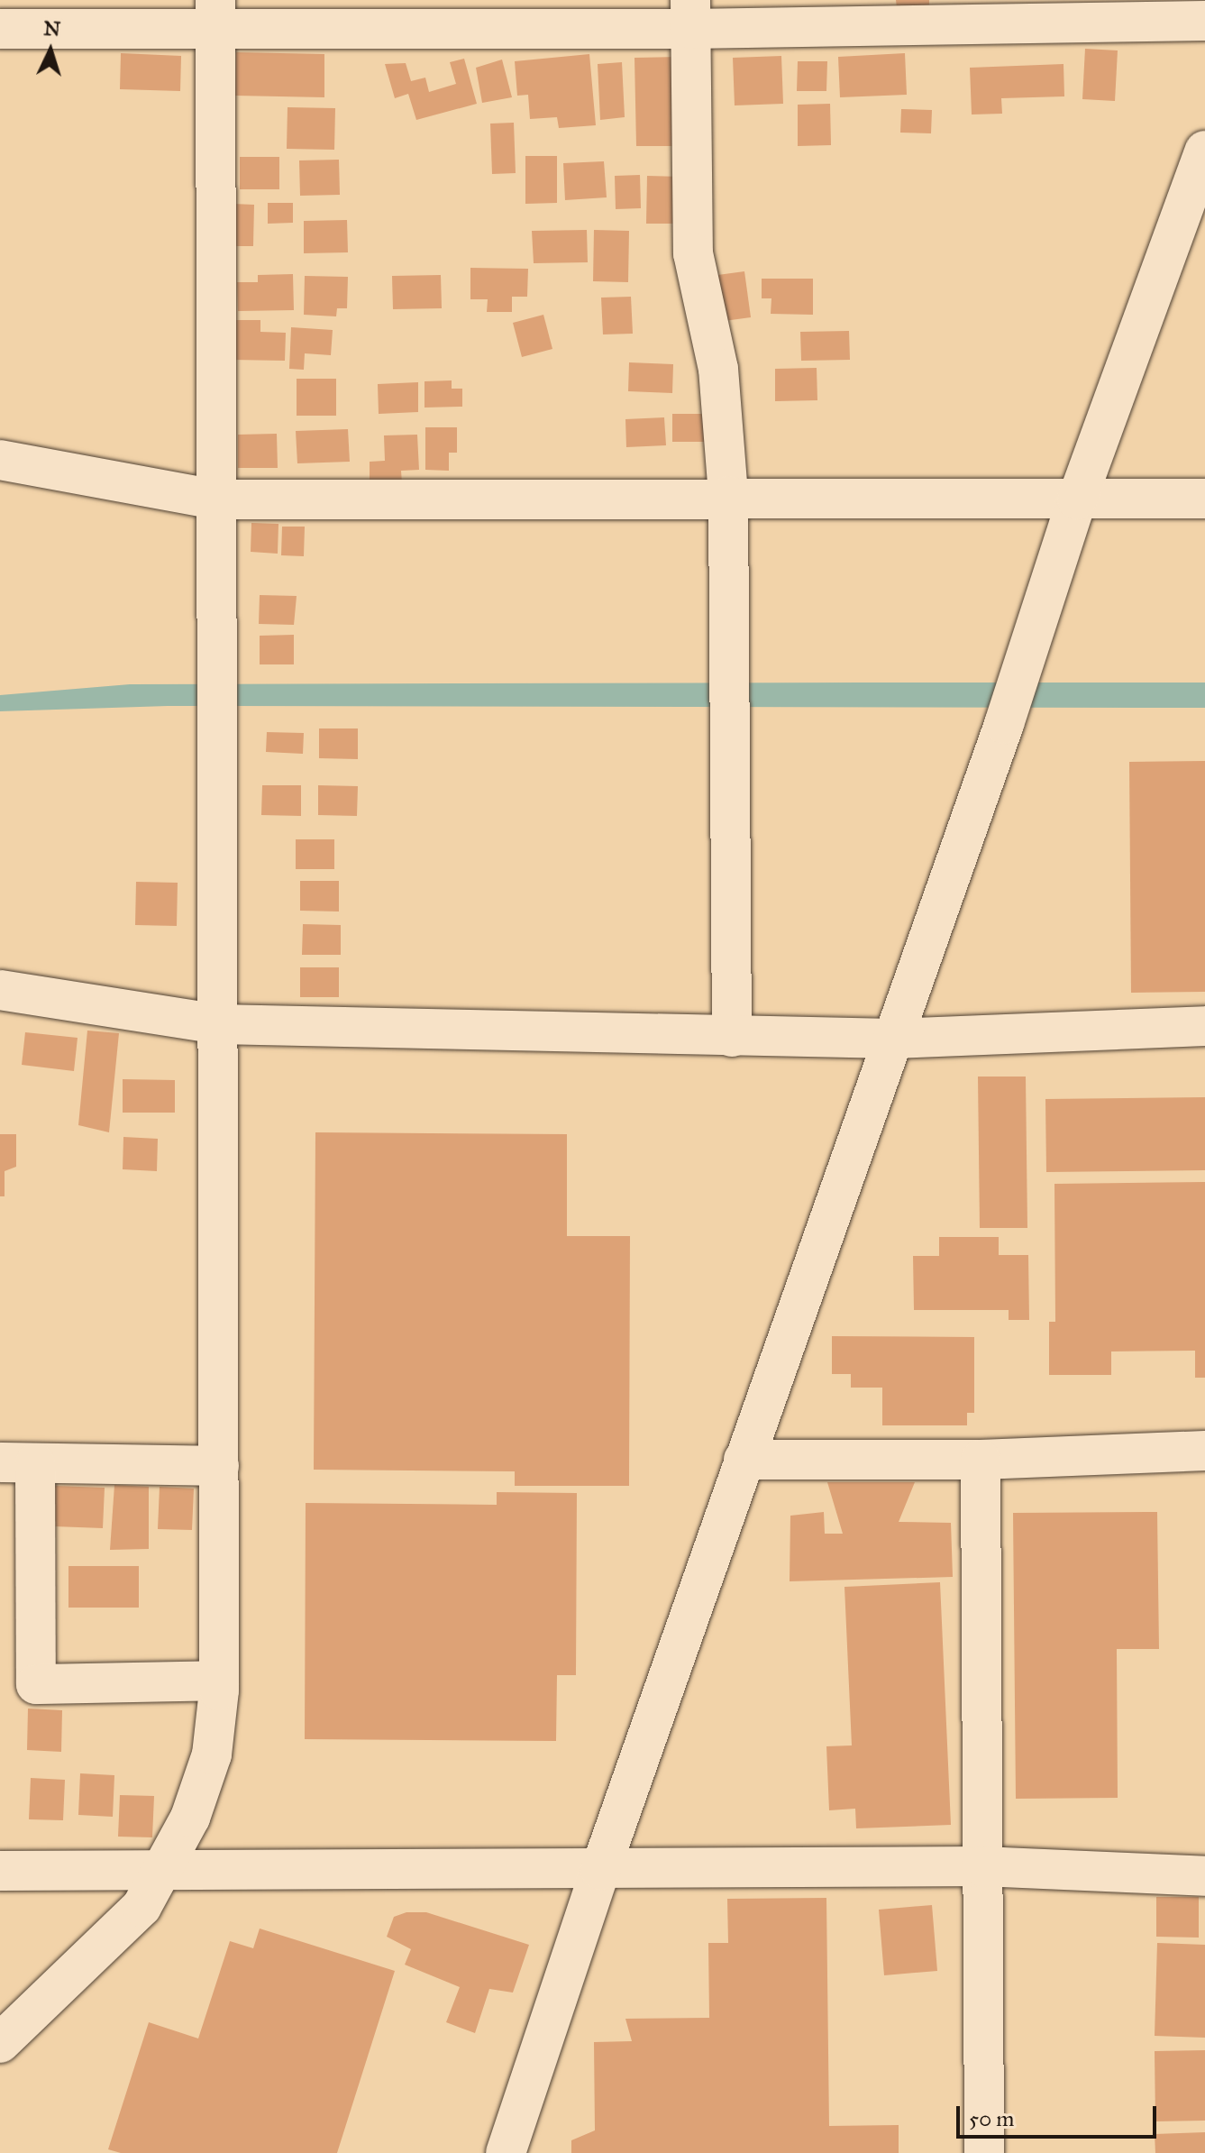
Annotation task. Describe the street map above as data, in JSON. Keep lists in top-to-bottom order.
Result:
{
  "scale_bar": "50 m",
  "north": "top"
}
